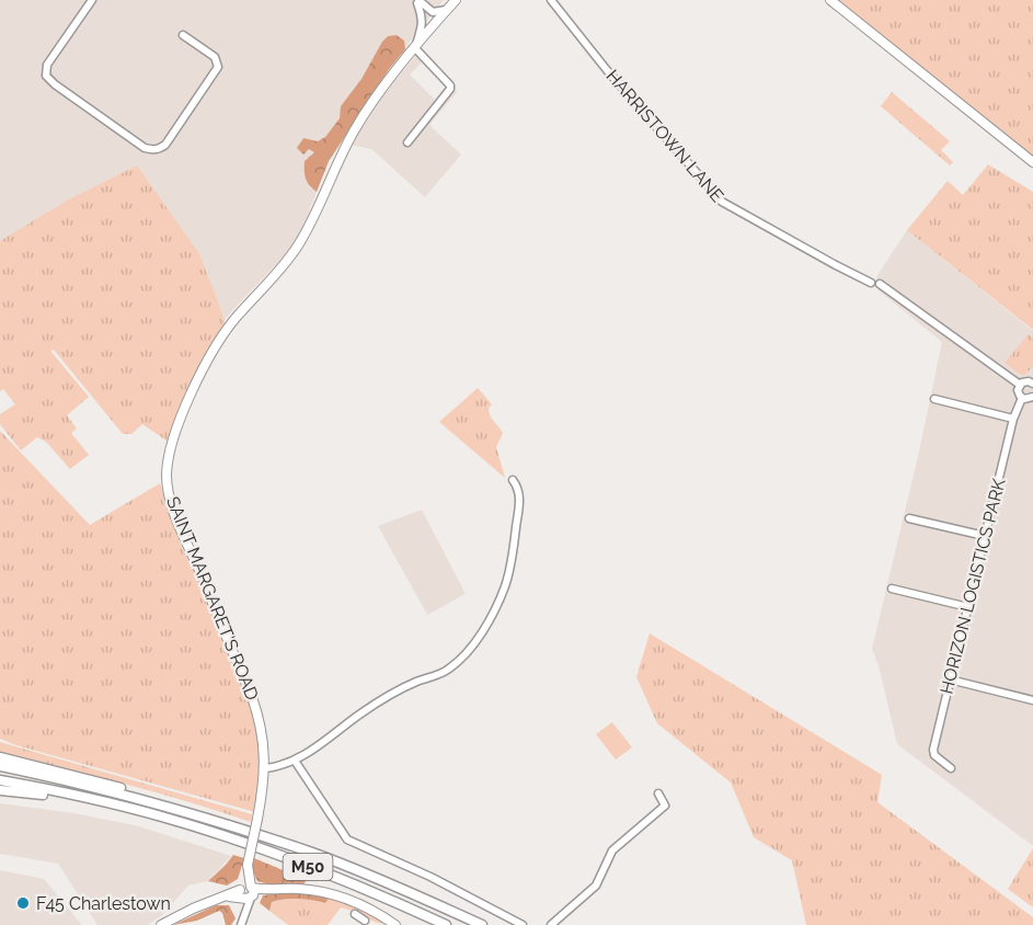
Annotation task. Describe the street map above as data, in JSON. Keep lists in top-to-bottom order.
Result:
{
  "streets": {
    "highway": ["M50"],
    "main road": ["SAINT MARGARET'S ROAD"],
    "street": ["HARRISTOWN LANE", "HORIZON LOGISTICS PARK"]
  },
  "places": ["F45 Charlestown"]
}
